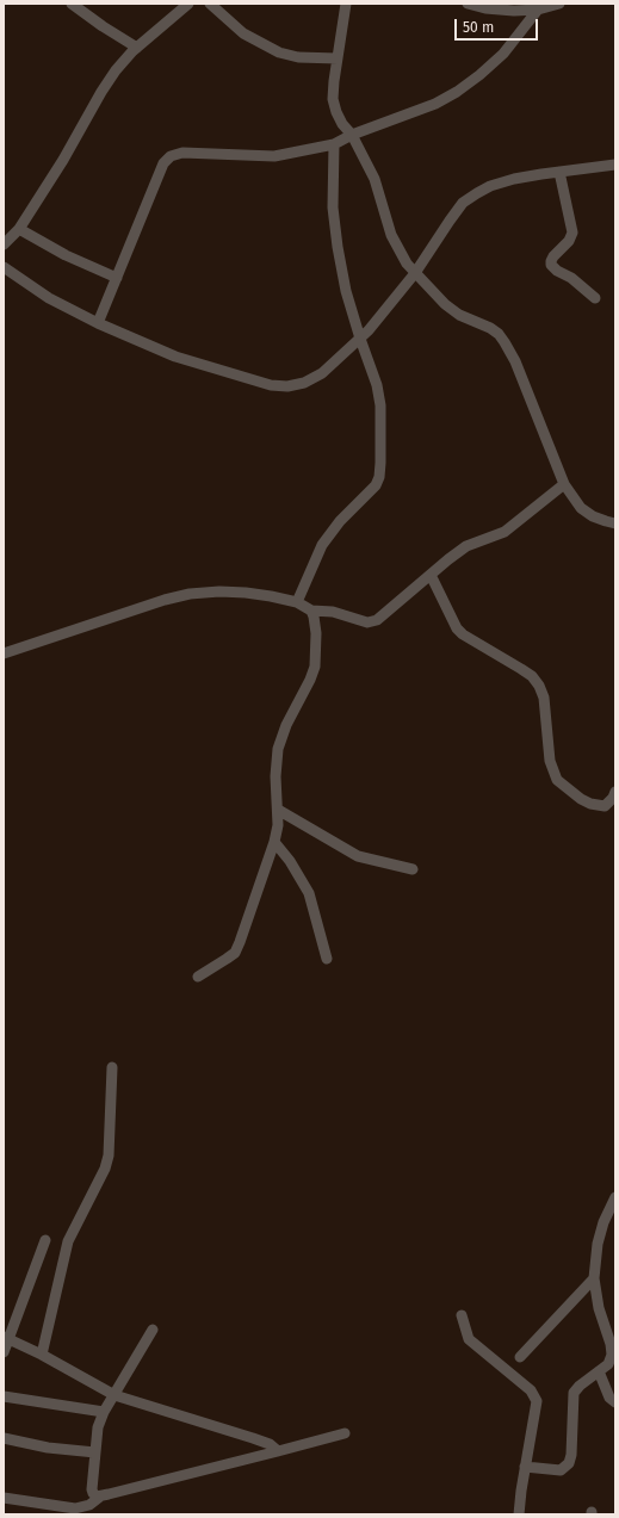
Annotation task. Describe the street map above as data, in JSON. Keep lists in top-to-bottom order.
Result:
{
  "scale_bar": "50 m"
}
